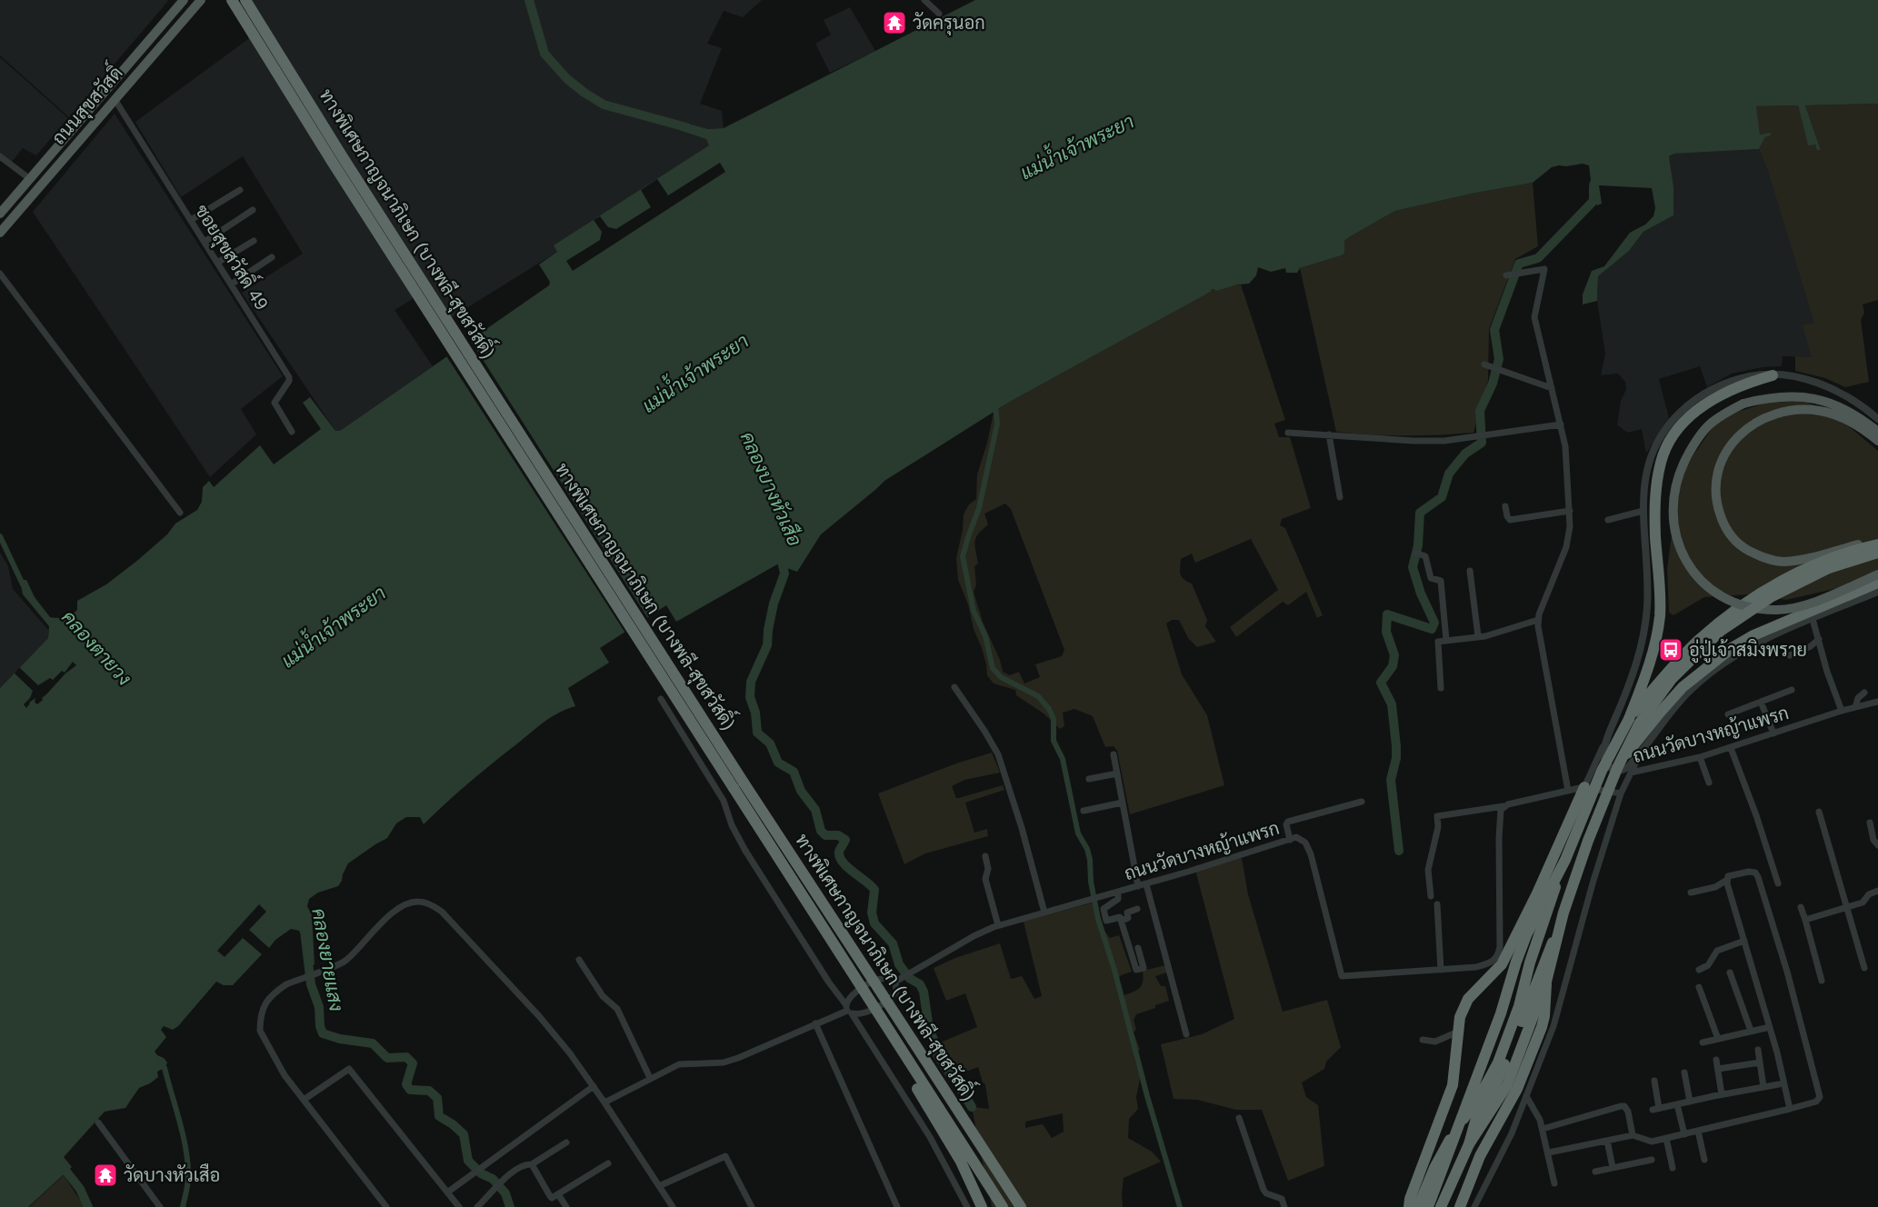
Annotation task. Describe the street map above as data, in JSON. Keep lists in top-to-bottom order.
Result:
{
  "streets": {
    "highway": ["ทางพิเศษกาญจนาภิเษก (บางพลี-สุขสวัสดิ์)"],
    "main road": ["ถนนสุขสวัสดิ์"],
    "street": ["ซอยสุขสวัสดิ์ 49", "ถนนวัดบางหญ้าแพรก"]
  },
  "crossings": [
    ["ถนนสุขสวัสดิ์", "ซอยสุขสวัสดิ์ 49"]
  ],
  "water": [
    "แม่น้ำเจ้าพระยา",
    "คลองบางหัวเสือ",
    "คลองตายวง",
    "คลองยายแสง"
  ],
  "places": {
    "temple": ["วัดครุนอก", "วัดบางหัวเสือ"],
    "bus stop": ["อู่ปู่เจ้าสมิงพราย"]
  }
}
